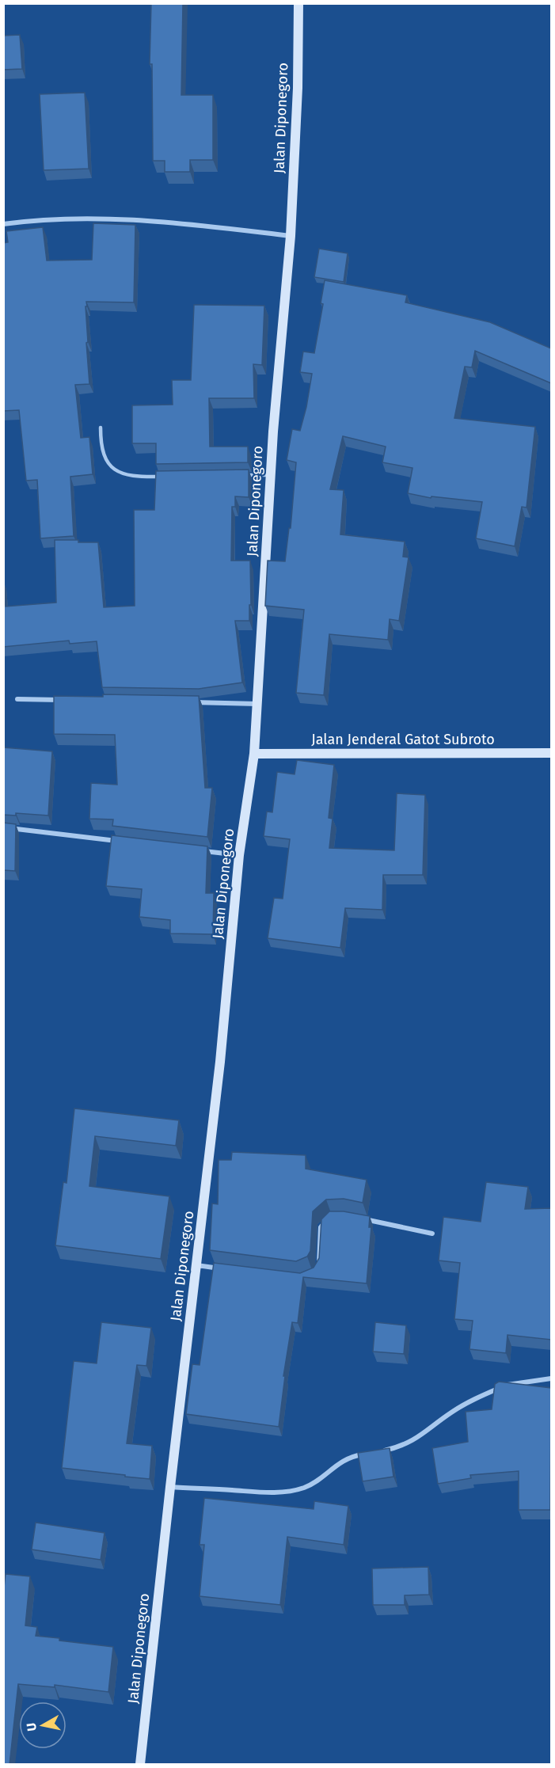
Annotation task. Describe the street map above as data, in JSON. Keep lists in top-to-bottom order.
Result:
{
  "streets": {
    "main road": ["Jalan Diponegoro", "Jalan Jenderal Gatot Subroto"]
  },
  "crossings": [
    ["Jalan Diponegoro", "Jalan Jenderal Gatot Subroto"]
  ],
  "north": "left"
}
